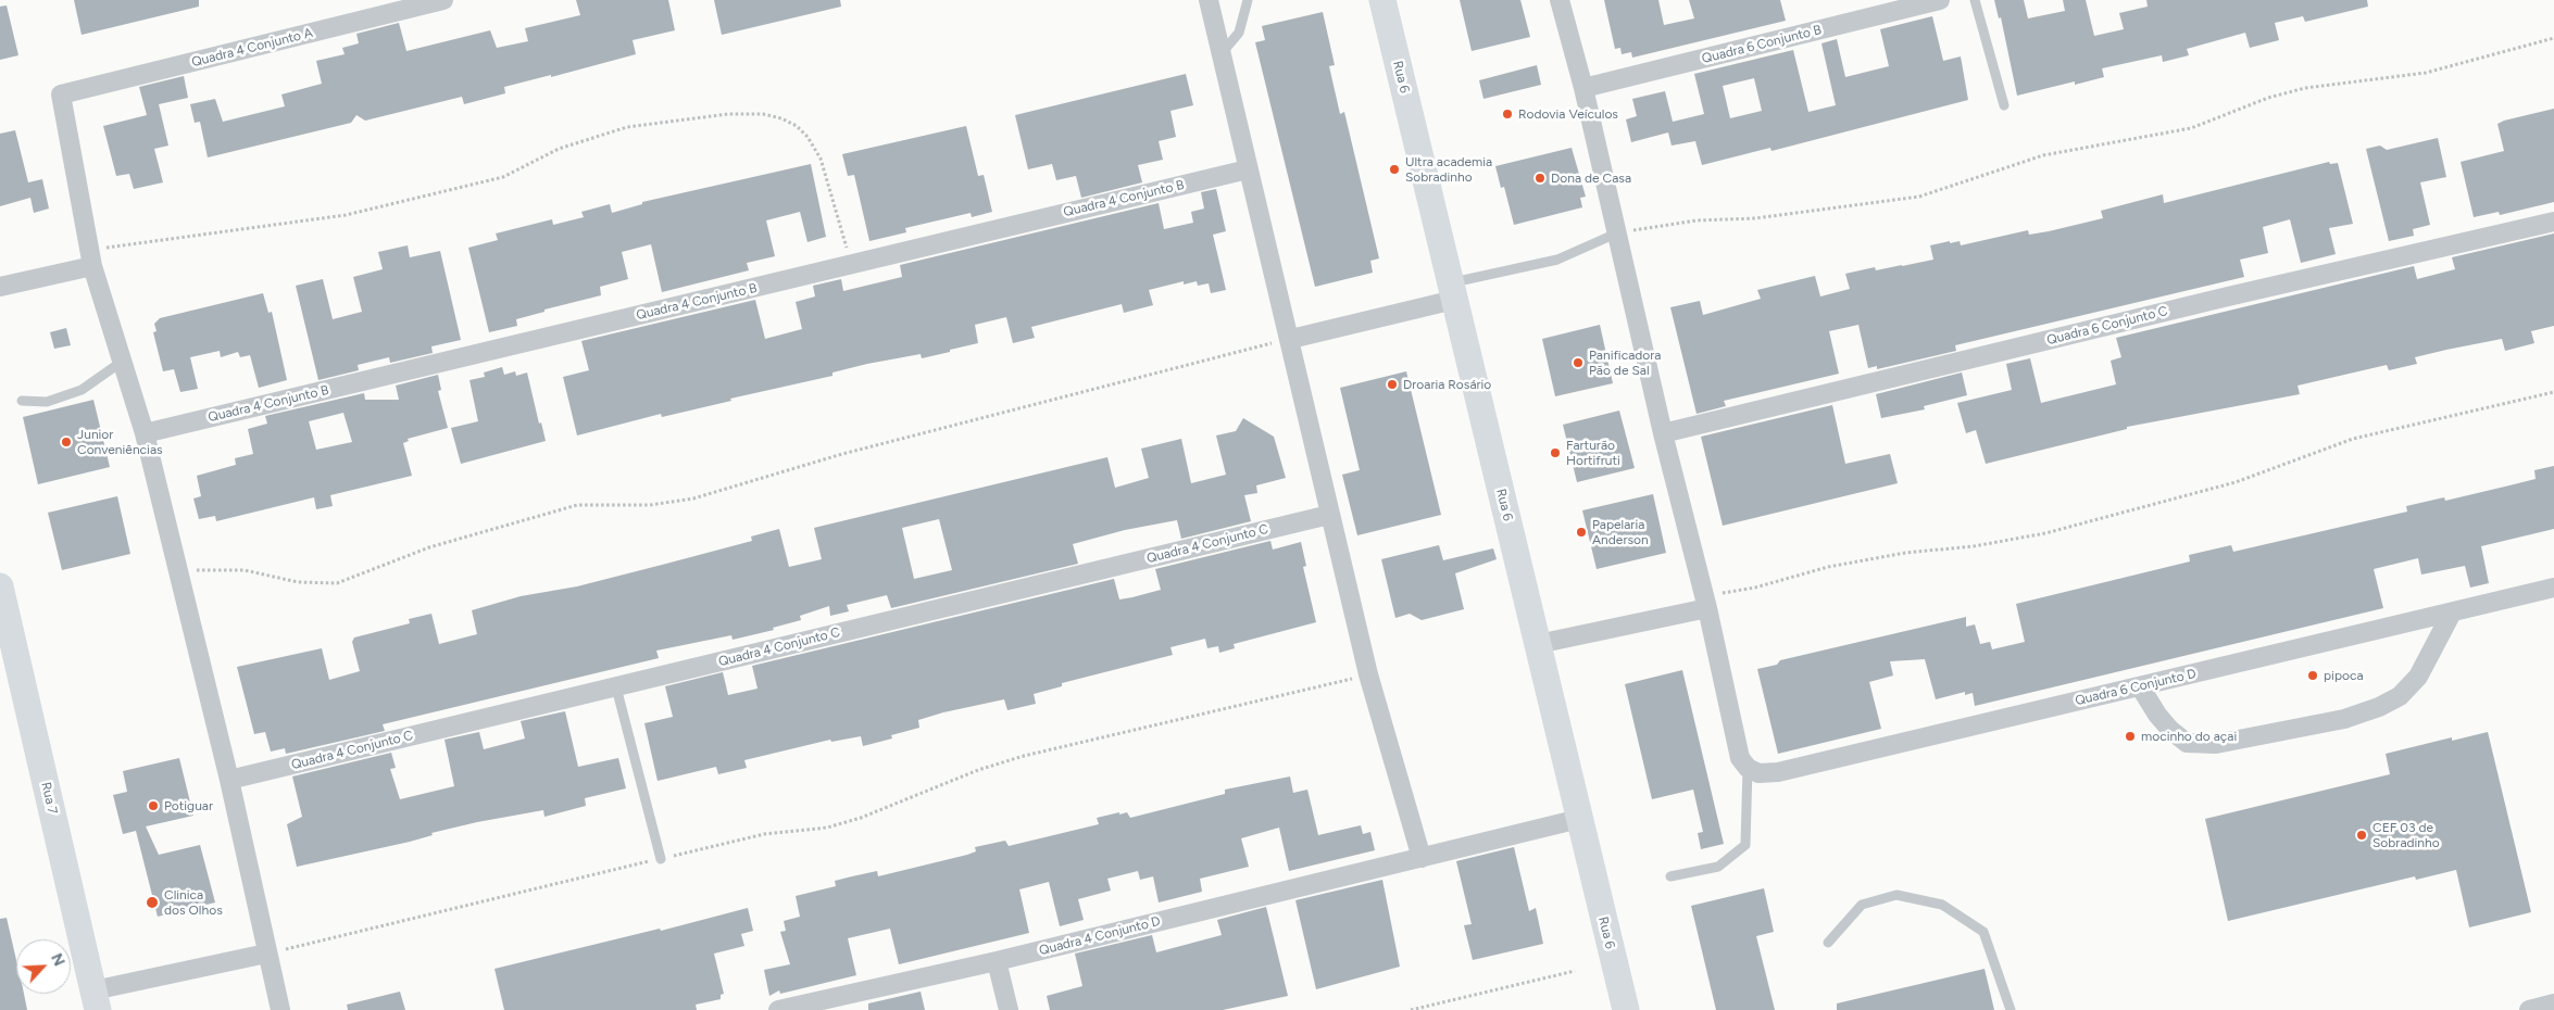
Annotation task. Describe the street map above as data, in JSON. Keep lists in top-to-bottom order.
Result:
{
  "streets": {
    "street": [
      "Quadra 6 Conjunto B",
      "Quadra 4 Conjunto A",
      "Rua 6",
      "Quadra 4 Conjunto B",
      "Quadra 6 Conjunto C",
      "Quadra 4 Conjunto C",
      "Quadra 6 Conjunto D",
      "Rua 7",
      "Quadra 4 Conjunto D"
    ]
  },
  "crossings": [
    ["Rua 6", "Quadra 4 Conjunto D"]
  ],
  "places": [
    "Rodovia Veículos",
    "Ultra academia Sobradinho",
    "Dona de Casa",
    "Panificadora Pão de Sal",
    "Droaria Rosário",
    "Junior Conveniências",
    "Farturão Hortifruti",
    "Papelaria Anderson",
    "pipoca",
    "mocinho do açai",
    "Potiguar",
    "CEF 03 de Sobradinho",
    "Clinica dos Olhos"
  ],
  "north": "top right"
}
